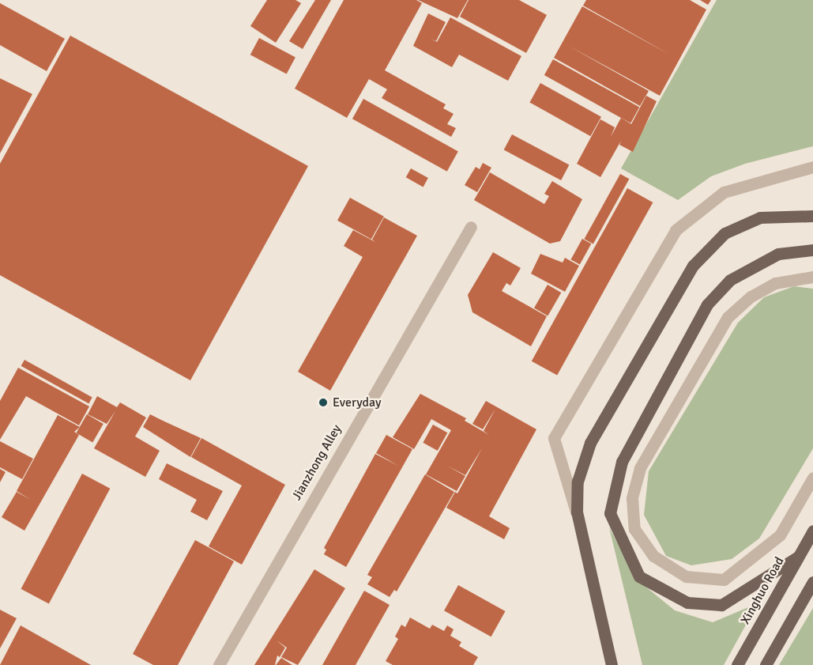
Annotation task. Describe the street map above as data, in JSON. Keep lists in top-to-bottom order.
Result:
{
  "streets": {
    "main road": ["Xinghuo Road"],
    "street": ["Jianzhong Alley"]
  },
  "places": ["Everyday"]
}
